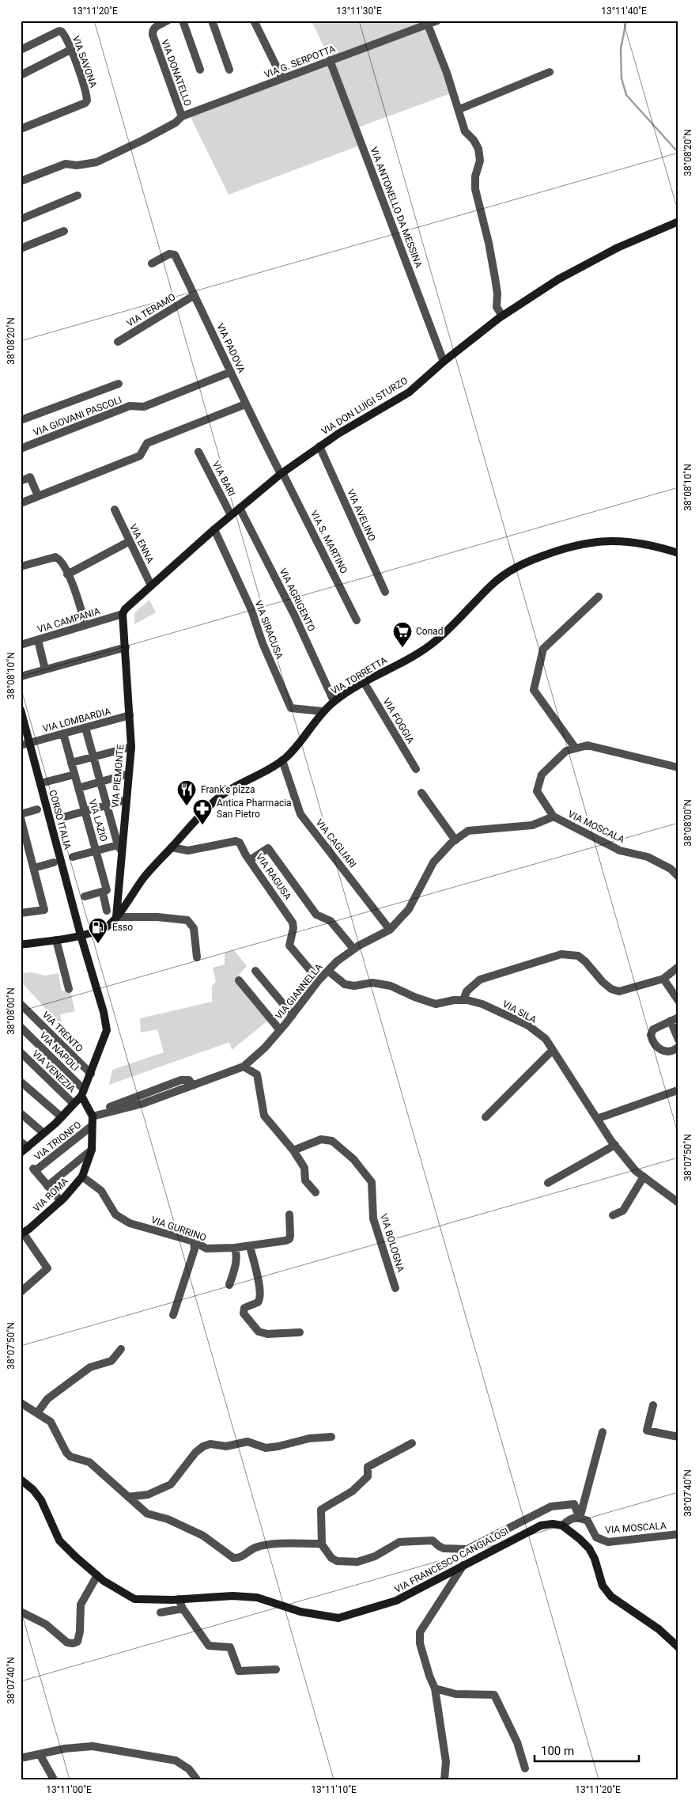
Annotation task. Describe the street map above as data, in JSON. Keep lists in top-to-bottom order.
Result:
{
  "streets": {
    "street": [
      "VIA SAVONA",
      "VIA G. SERPOTTA",
      "VIA DONATELLO",
      "VIA ANTONELLO DA MESSINA",
      "VIA TERAMO",
      "VIA PADOVA",
      "VIA DON LUIGI STURZO",
      "VIA GIOVANI PASCOLI",
      "VIA BARI",
      "VIA AVELINO",
      "VIA S. MARTINO",
      "VIA ENNA",
      "VIA AGRIGENTO",
      "VIA CAMPANIA",
      "VIA SIRACUSA",
      "VIA TORRETTA",
      "VIA LOMBARDIA",
      "VIA FOGGIA",
      "VIA PIEMONTE",
      "CORSO ITALIA",
      "VIA LAZIO",
      "VIA MOSCALA",
      "VIA CAGLIARI",
      "VIA RAGUSA",
      "VIA GIANNELLA",
      "VIA SILA",
      "VIA TRENTO",
      "VIA NAPOLI",
      "VIA VENEZIA",
      "VIA TRIONFO",
      "VIA ROMA",
      "VIA GURRINO",
      "VIA BOLOGNA",
      "VIA FRANCESCO CANGIALOSI"
    ]
  },
  "crossings": [
    ["VIA G. SERPOTTA", "VIA DONATELLO"],
    ["VIA G. SERPOTTA", "VIA ANTONELLO DA MESSINA"],
    ["VIA ANTONELLO DA MESSINA", "VIA DON LUIGI STURZO"],
    ["VIA TERAMO", "VIA PADOVA"],
    ["VIA PADOVA", "VIA DON LUIGI STURZO"],
    ["VIA PADOVA", "VIA GIOVANI PASCOLI"],
    ["VIA PADOVA", "VIA S. MARTINO"],
    ["VIA DON LUIGI STURZO", "VIA BARI"],
    ["VIA DON LUIGI STURZO", "VIA AVELINO"],
    ["VIA DON LUIGI STURZO", "VIA S. MARTINO"],
    ["VIA DON LUIGI STURZO", "VIA ENNA"],
    ["VIA DON LUIGI STURZO", "VIA AGRIGENTO"],
    ["VIA DON LUIGI STURZO", "VIA CAMPANIA"],
    ["VIA DON LUIGI STURZO", "VIA SIRACUSA"],
    ["VIA DON LUIGI STURZO", "VIA PIEMONTE"],
    ["VIA AGRIGENTO", "VIA TORRETTA"],
    ["VIA CAMPANIA", "VIA PIEMONTE"],
    ["VIA SIRACUSA", "VIA TORRETTA"],
    ["VIA TORRETTA", "VIA FOGGIA"],
    ["VIA TORRETTA", "VIA PIEMONTE"],
    ["VIA TORRETTA", "CORSO ITALIA"],
    ["VIA TORRETTA", "VIA CAGLIARI"],
    ["VIA TORRETTA", "VIA RAGUSA"],
    ["VIA LOMBARDIA", "VIA PIEMONTE"],
    ["VIA LOMBARDIA", "CORSO ITALIA"],
    ["VIA LOMBARDIA", "VIA LAZIO"],
    ["CORSO ITALIA", "VIA TRENTO"],
    ["CORSO ITALIA", "VIA NAPOLI"],
    ["VIA MOSCALA", "VIA GIANNELLA"],
    ["VIA CAGLIARI", "VIA GIANNELLA"],
    ["VIA RAGUSA", "VIA GIANNELLA"],
    ["VIA GIANNELLA", "VIA SILA"],
    ["VIA GIANNELLA", "VIA ROMA"],
    ["VIA TRIONFO", "VIA ROMA"],
    ["VIA ROMA", "VIA GURRINO"]
  ],
  "places": {
    "supermarket": ["Conad"],
    "restaurant": ["Frank's pizza"],
    "pharmacy": ["Antica Pharmacia San Pietro"],
    "fuel station": ["Esso"]
  },
  "scale_bar": "100 m",
  "coordinates": [
    "13°11'20\"E",
    "13°11'30\"E",
    "13°11'40\"E",
    "38°08'20\"N",
    "38°08'10\"N",
    "38°08'00\"N",
    "38°07'50\"N",
    "38°07'40\"N",
    "13°11'00\"E",
    "13°11'10\"E"
  ]
}
